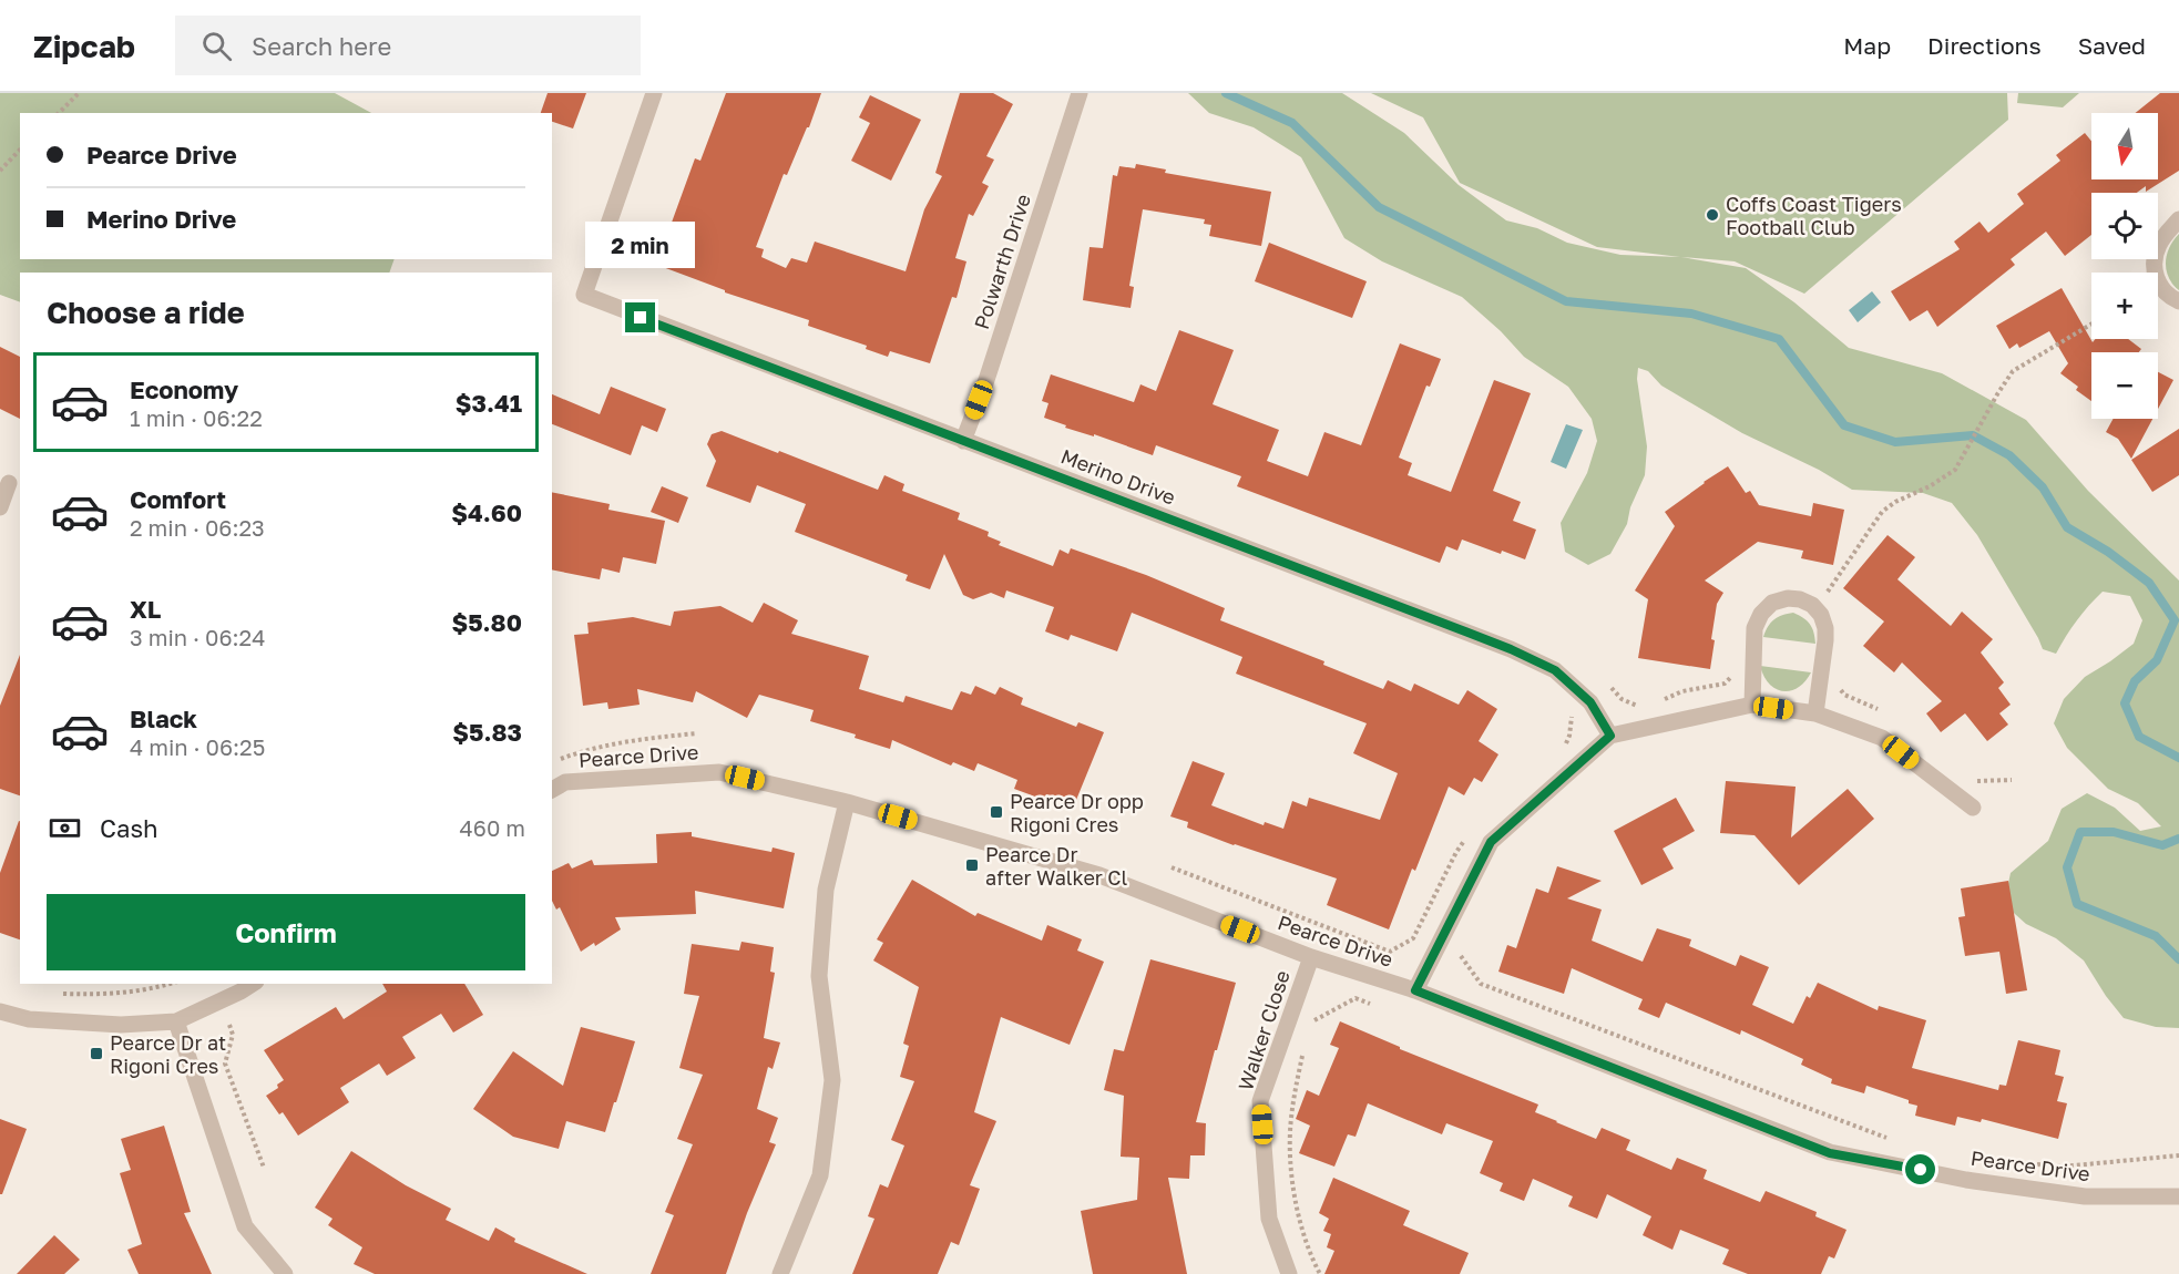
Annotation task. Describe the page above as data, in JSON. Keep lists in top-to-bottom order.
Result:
{
  "streets": {
    "street": [
      "Polwarth Drive",
      "Merino Drive",
      "Pearce Drive",
      "Walker Close"
    ]
  },
  "crossings": [
    ["Polwarth Drive", "Merino Drive"],
    ["Pearce Drive", "Walker Close"]
  ],
  "places": {
    "other": ["Coffs Coast Tigers Football Club"],
    "transit": ["Pearce Dr opp Rigoni Cres", "Pearce Dr after Walker Cl", "Pearce Dr at Rigoni Cres"]
  },
  "north": "bottom",
  "page": {
    "header": "Zipcab",
    "search": "Search here",
    "nav": ["Map", "Directions", "Saved"],
    "map_buttons": ["+", "−"],
    "banner": ["Pearce Drive", "Merino Drive"],
    "bubble": "2 min",
    "heading": "Choose a ride",
    "list": [
      {
        "name": "Economy",
        "note": "1 min · 06:22",
        "value": "$3.41"
      },
      {
        "name": "Comfort",
        "note": "2 min · 06:23",
        "value": "$4.60"
      },
      {
        "name": "XL",
        "note": "3 min · 06:24",
        "value": "$5.80"
      },
      {
        "name": "Black",
        "note": "4 min · 06:25",
        "value": "$5.83"
      }
    ],
    "pay": ["Cash", "460 m"],
    "buttons": "Confirm"
  }
}
